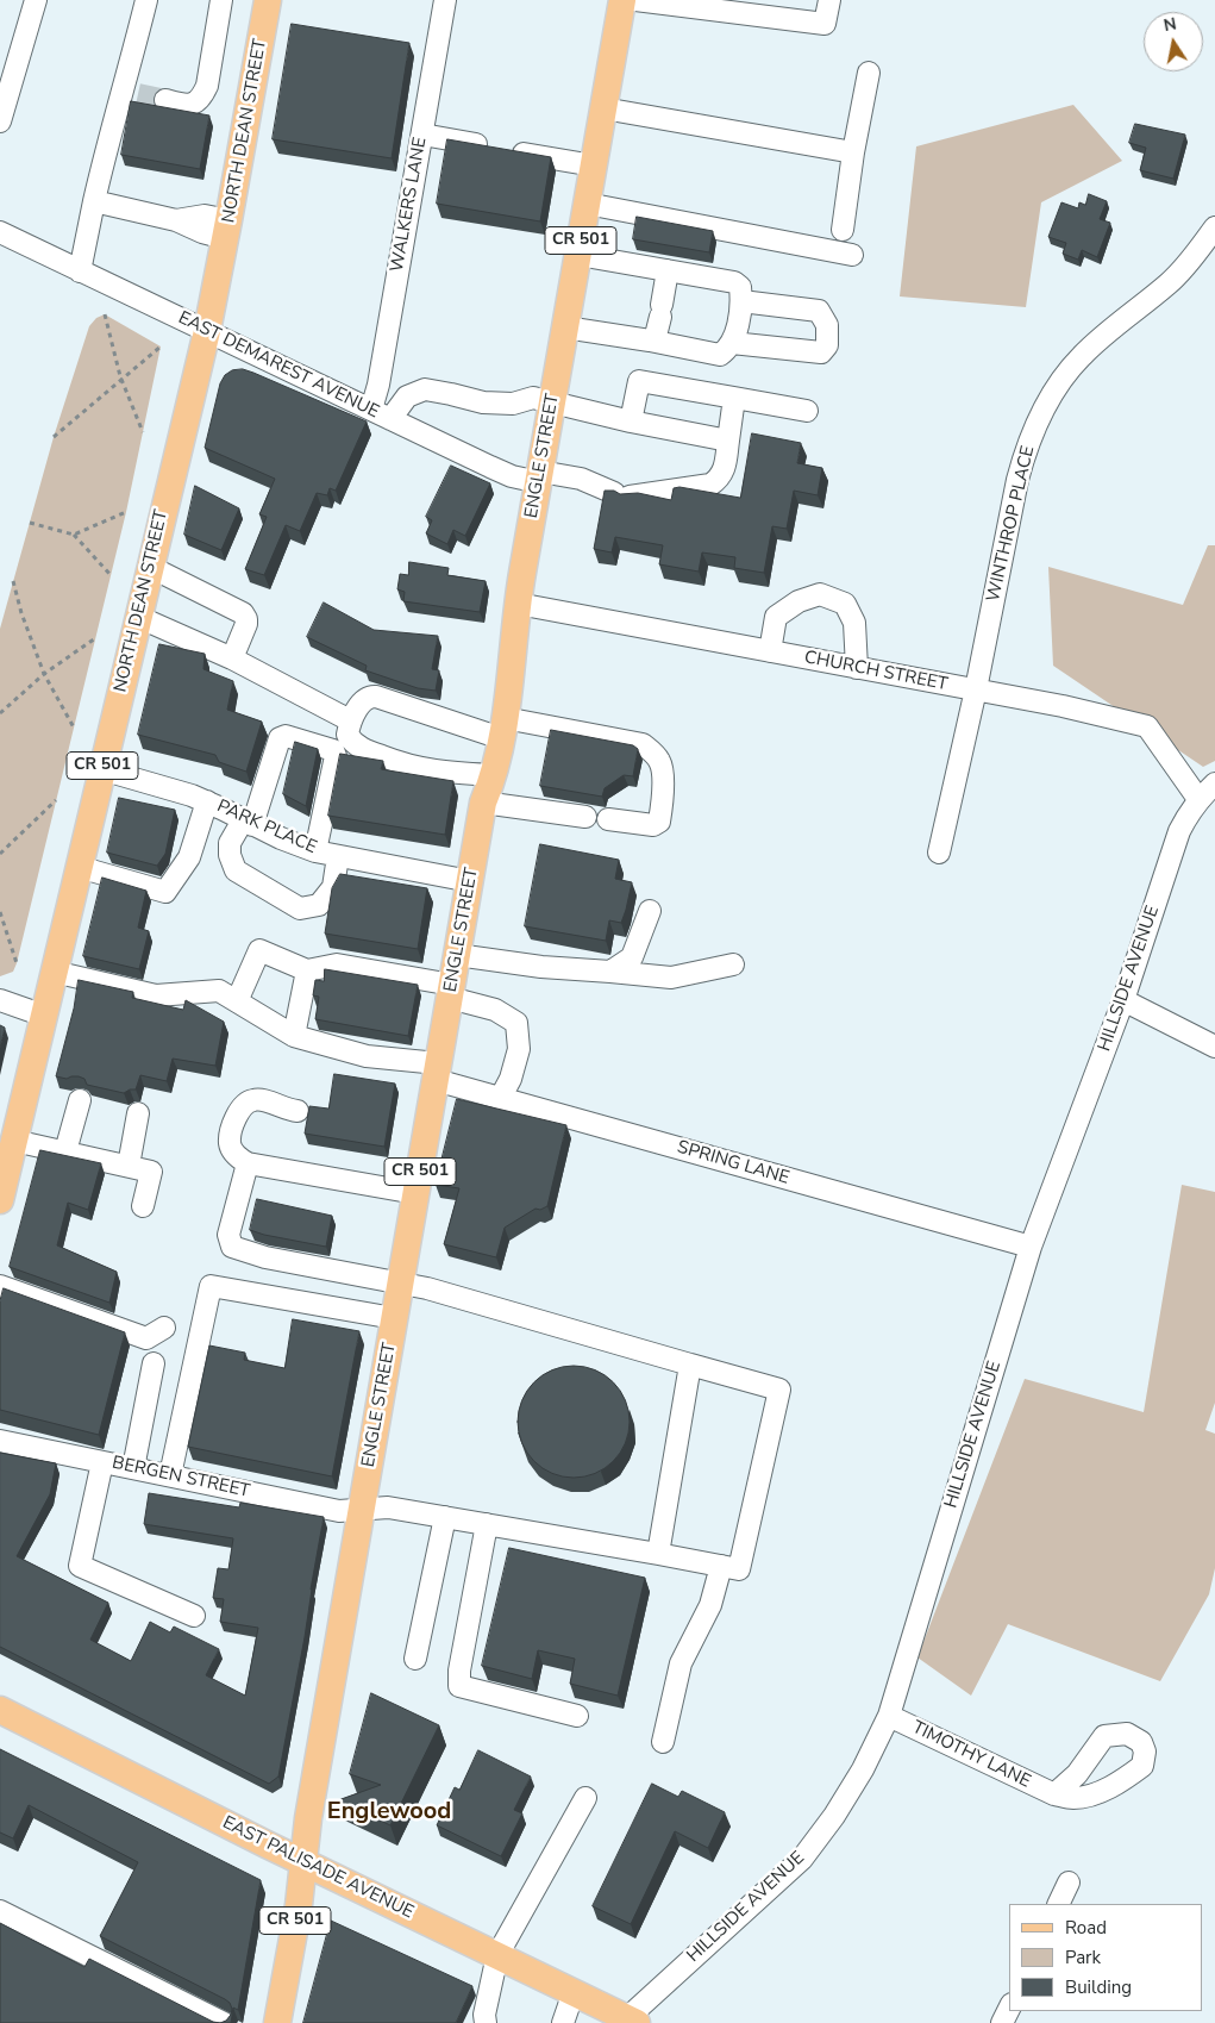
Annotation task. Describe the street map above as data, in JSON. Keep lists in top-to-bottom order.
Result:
{
  "streets": {
    "main road": [
      "NORTH DEAN STREET",
      "CR 501",
      "ENGLE STREET",
      "EAST PALISADE AVENUE"
    ],
    "street": [
      "WALKERS LANE",
      "EAST DEMAREST AVENUE",
      "WINTHROP PLACE",
      "CHURCH STREET",
      "PARK PLACE",
      "HILLSIDE AVENUE",
      "SPRING LANE",
      "BERGEN STREET",
      "TIMOTHY LANE"
    ]
  },
  "crossings": [
    ["NORTH DEAN STREET", "EAST DEMAREST AVENUE"],
    ["NORTH DEAN STREET", "PARK PLACE"],
    ["WALKERS LANE", "EAST DEMAREST AVENUE"],
    ["CR 501", "ENGLE STREET"],
    ["CR 501", "EAST PALISADE AVENUE"],
    ["EAST DEMAREST AVENUE", "ENGLE STREET"],
    ["ENGLE STREET", "CHURCH STREET"],
    ["ENGLE STREET", "PARK PLACE"],
    ["ENGLE STREET", "SPRING LANE"],
    ["ENGLE STREET", "BERGEN STREET"],
    ["ENGLE STREET", "EAST PALISADE AVENUE"],
    ["WINTHROP PLACE", "CHURCH STREET"],
    ["CHURCH STREET", "HILLSIDE AVENUE"],
    ["HILLSIDE AVENUE", "SPRING LANE"],
    ["HILLSIDE AVENUE", "TIMOTHY LANE"],
    ["HILLSIDE AVENUE", "EAST PALISADE AVENUE"]
  ],
  "districts": ["Englewood"],
  "legend": ["Road", "Park", "Building"],
  "north": "top"
}
